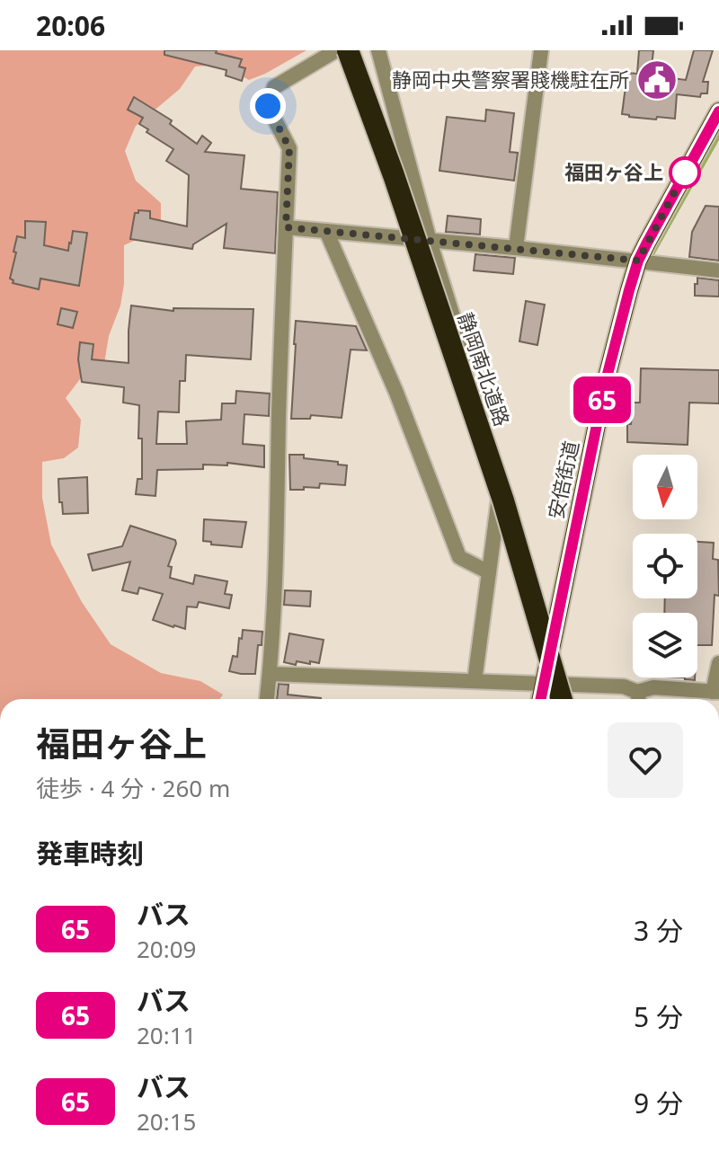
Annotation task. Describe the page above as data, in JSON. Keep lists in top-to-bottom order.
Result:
{
  "streets": {
    "highway": ["静岡南北道路"],
    "main road": ["安倍街道"]
  },
  "places": {
    "public building": ["静岡中央警察署賤機駐在所"],
    "other": ["福田ヶ谷上"]
  },
  "lines": ["bus line 65"],
  "north": "bottom",
  "page": {
    "status": "20:06",
    "on_map": "65",
    "heading": [
      ["福田ヶ谷上", "徒歩 · 4 分 · 260 m"],
      "発車時刻"
    ],
    "list": [
      {
        "mark": "65",
        "name": "バス",
        "note": "20:09",
        "value": "3 分"
      },
      {
        "mark": "65",
        "name": "バス",
        "note": "20:11",
        "value": "5 分"
      },
      {
        "mark": "65",
        "name": "バス",
        "note": "20:15",
        "value": "9 分"
      }
    ]
  }
}
